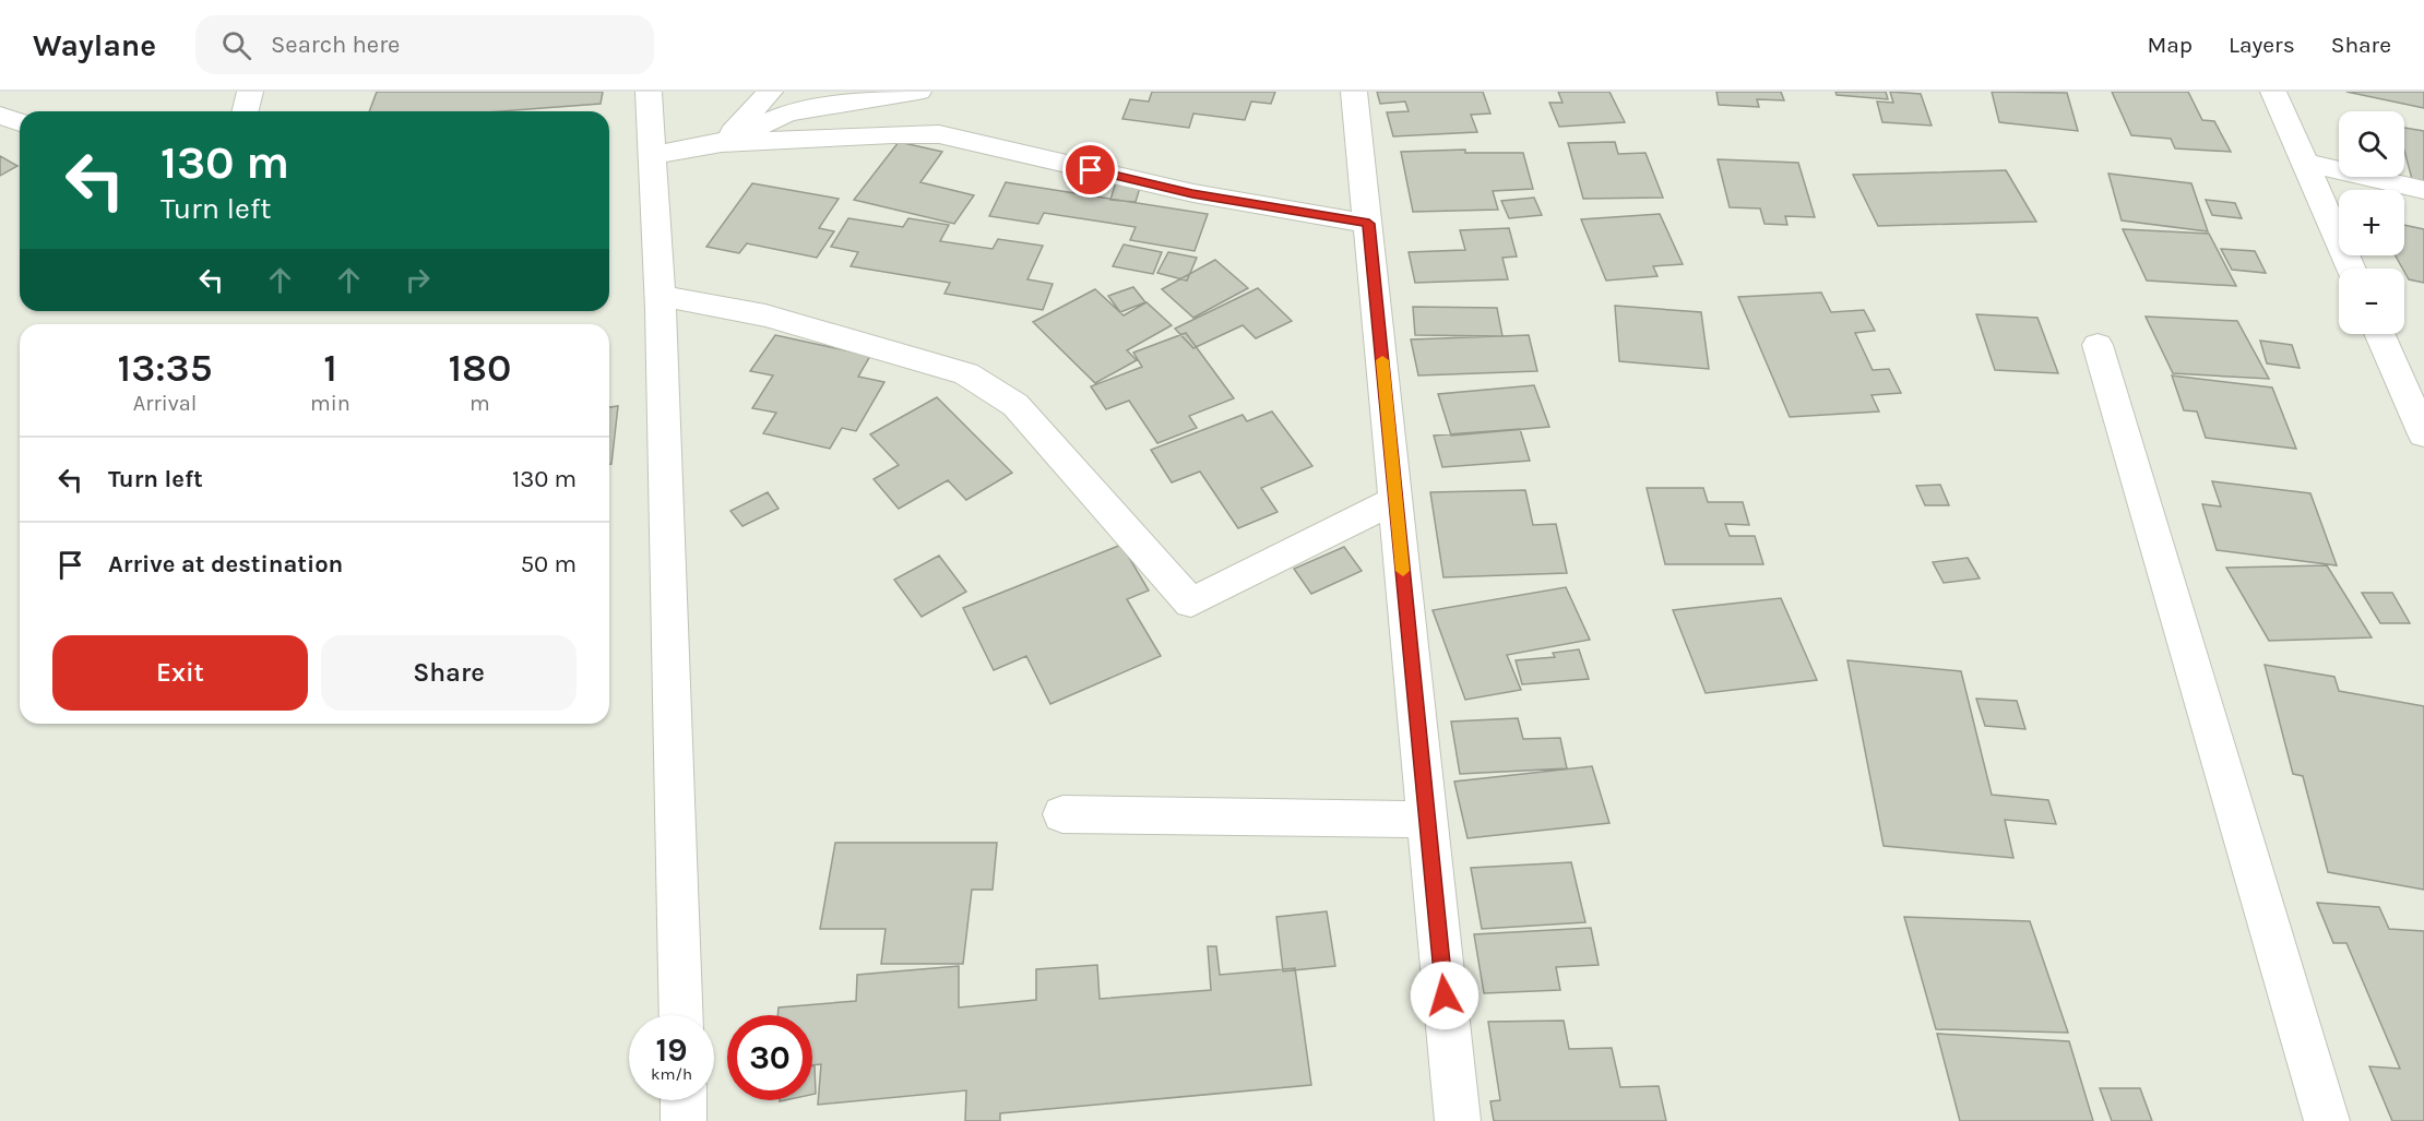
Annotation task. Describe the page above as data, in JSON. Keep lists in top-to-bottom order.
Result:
{
  "page": {
    "header": "Waylane",
    "search": "Search here",
    "nav": ["Map", "Layers", "Share"],
    "map_buttons": ["+", "−"],
    "turn": ["130 m", "Turn left"],
    "eta": [
      "13:35",
      "Arrival",
      "1",
      "min",
      "180",
      "m"
    ],
    "list": [
      {
        "name": "Turn left",
        "value": "130 m"
      },
      {
        "name": "Arrive at destination",
        "value": "50 m"
      }
    ],
    "buttons": ["Exit", "Share"],
    "speed": "19 km/h",
    "limit": "30"
  }
}
